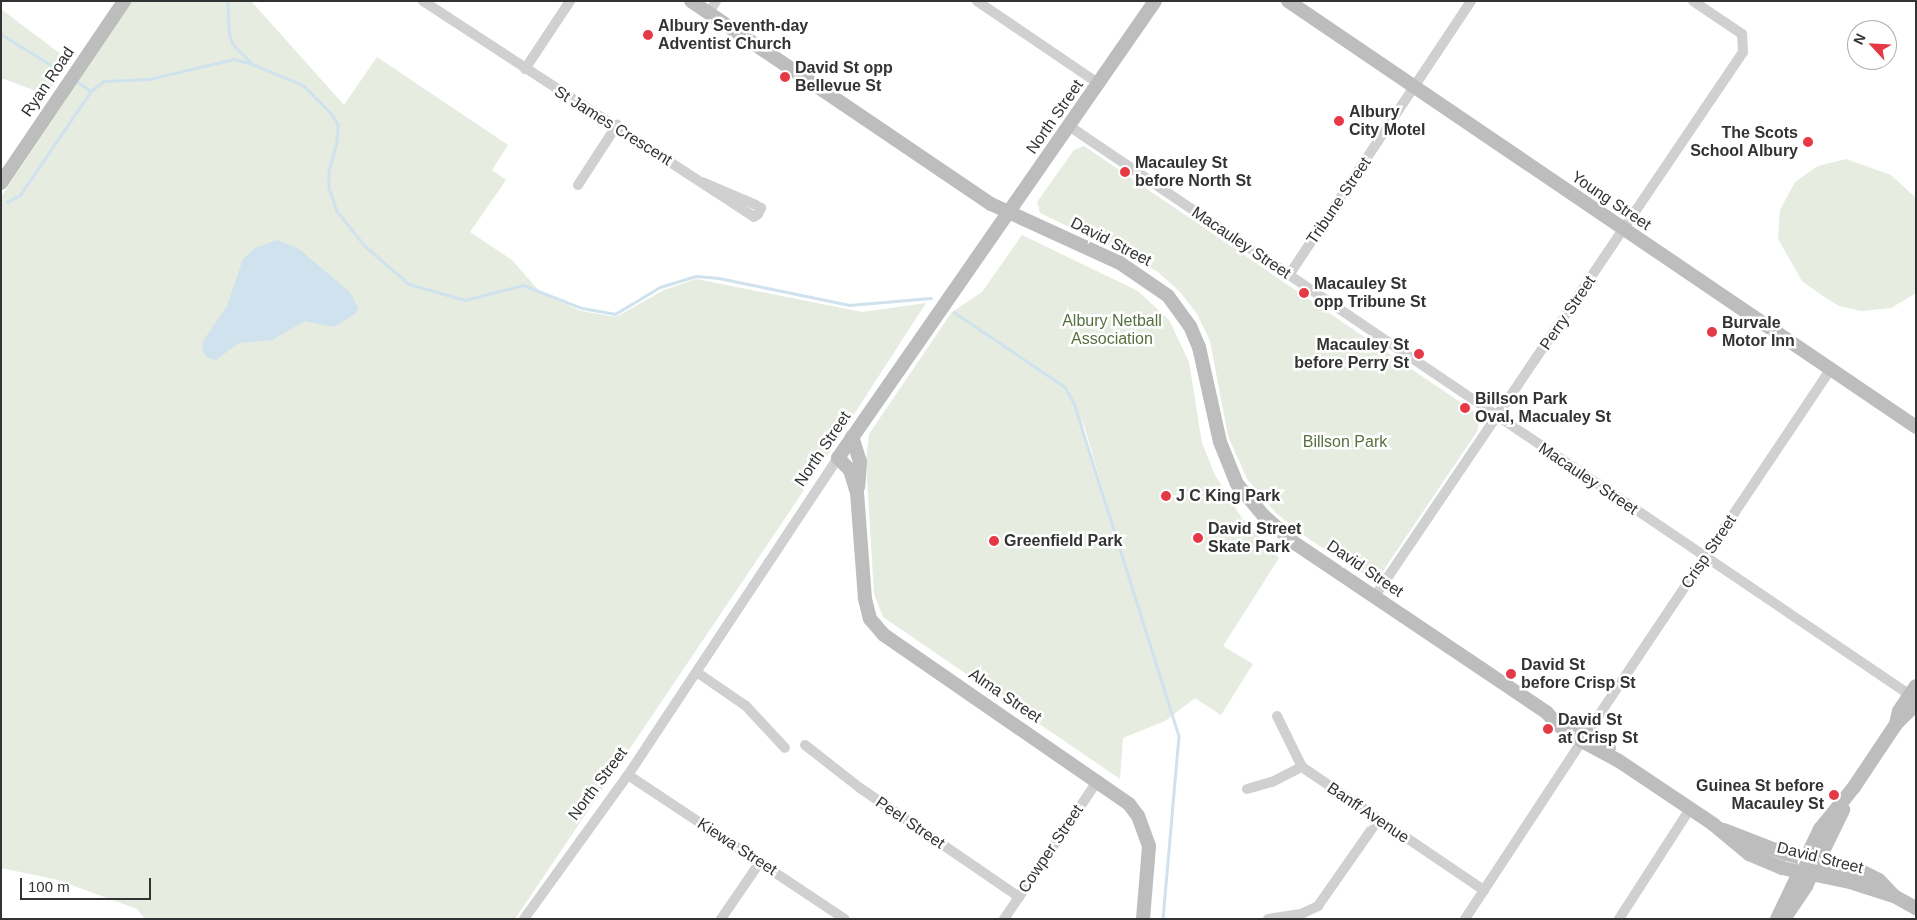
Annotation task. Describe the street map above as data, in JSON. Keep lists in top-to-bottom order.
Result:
{
  "streets": {
    "main road": [
      "Ryan Road",
      "North Street",
      "Young Street",
      "David Street",
      "Alma Street"
    ],
    "street": [
      "St James Crescent",
      "Tribune Street",
      "Macauley Street",
      "Perry Street",
      "Crisp Street",
      "Banff Avenue",
      "Peel Street",
      "Kiewa Street",
      "Cowper Street"
    ]
  },
  "crossings": [
    ["North Street", "David Street"],
    ["North Street", "Macauley Street"],
    ["North Street", "Alma Street"],
    ["North Street", "Kiewa Street"],
    ["Tribune Street", "Young Street"],
    ["Tribune Street", "Macauley Street"],
    ["Young Street", "Perry Street"],
    ["Young Street", "Crisp Street"],
    ["David Street", "Perry Street"],
    ["David Street", "Crisp Street"],
    ["Macauley Street", "Perry Street"],
    ["Macauley Street", "Crisp Street"],
    ["Crisp Street", "Banff Avenue"],
    ["Alma Street", "Cowper Street"],
    ["Peel Street", "Cowper Street"]
  ],
  "parks": ["Albury Netball Association", "Billson Park"],
  "places": [
    "Albury Seventh-day Adventist Church",
    "David St opp Bellevue St",
    "Albury City Motel",
    "The Scots School Albury",
    "Macauley St before North St",
    "Macauley St opp Tribune St",
    "Burvale Motor Inn",
    "Macauley St before Perry St",
    "Billson Park Oval, Macualey St",
    "J C King Park",
    "David Street Skate Park",
    "Greenfield Park",
    "David St before Crisp St",
    "David St at Crisp St",
    "Guinea St before Macauley St"
  ],
  "scale_bar": "100 m",
  "north": "top left"
}
